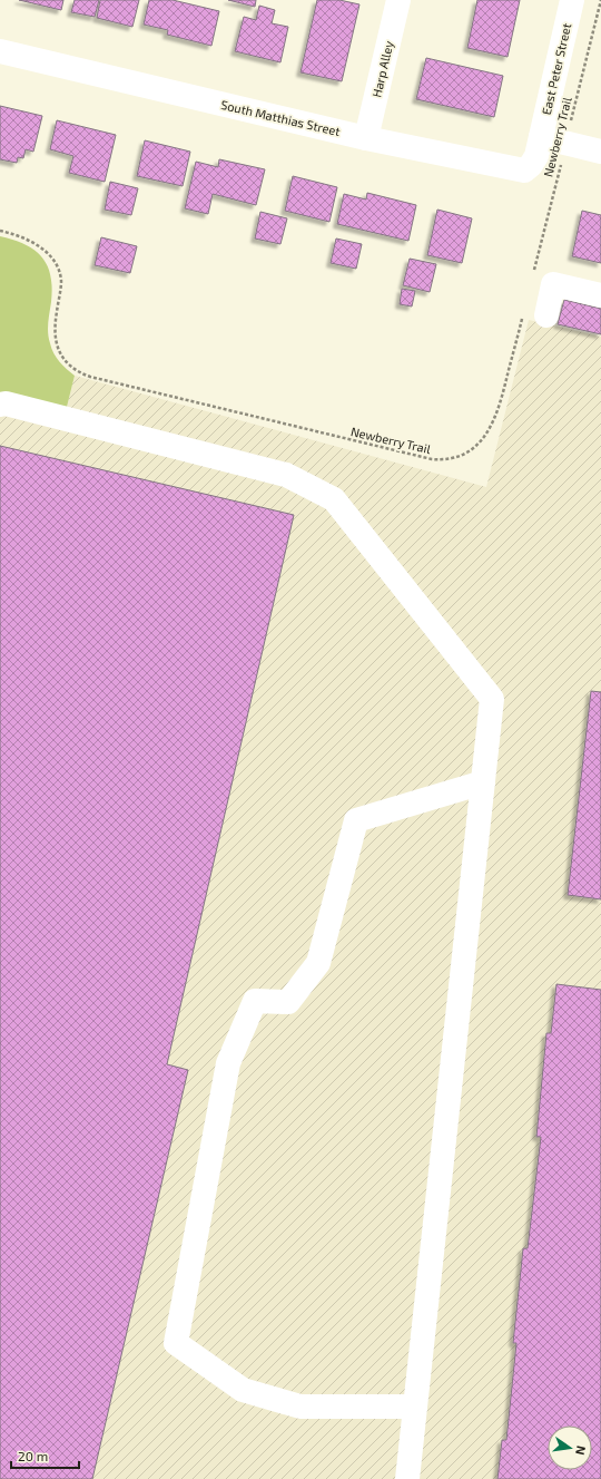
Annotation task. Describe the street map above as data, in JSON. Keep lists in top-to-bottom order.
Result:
{
  "streets": {
    "street": ["Harp Alley", "East Peter Street", "South Matthias Street"],
    "path": ["Newberry Trail"]
  },
  "crossings": [
    ["Harp Alley", "South Matthias Street"],
    ["East Peter Street", "South Matthias Street"]
  ],
  "scale_bar": "20 m",
  "north": "right"
}
